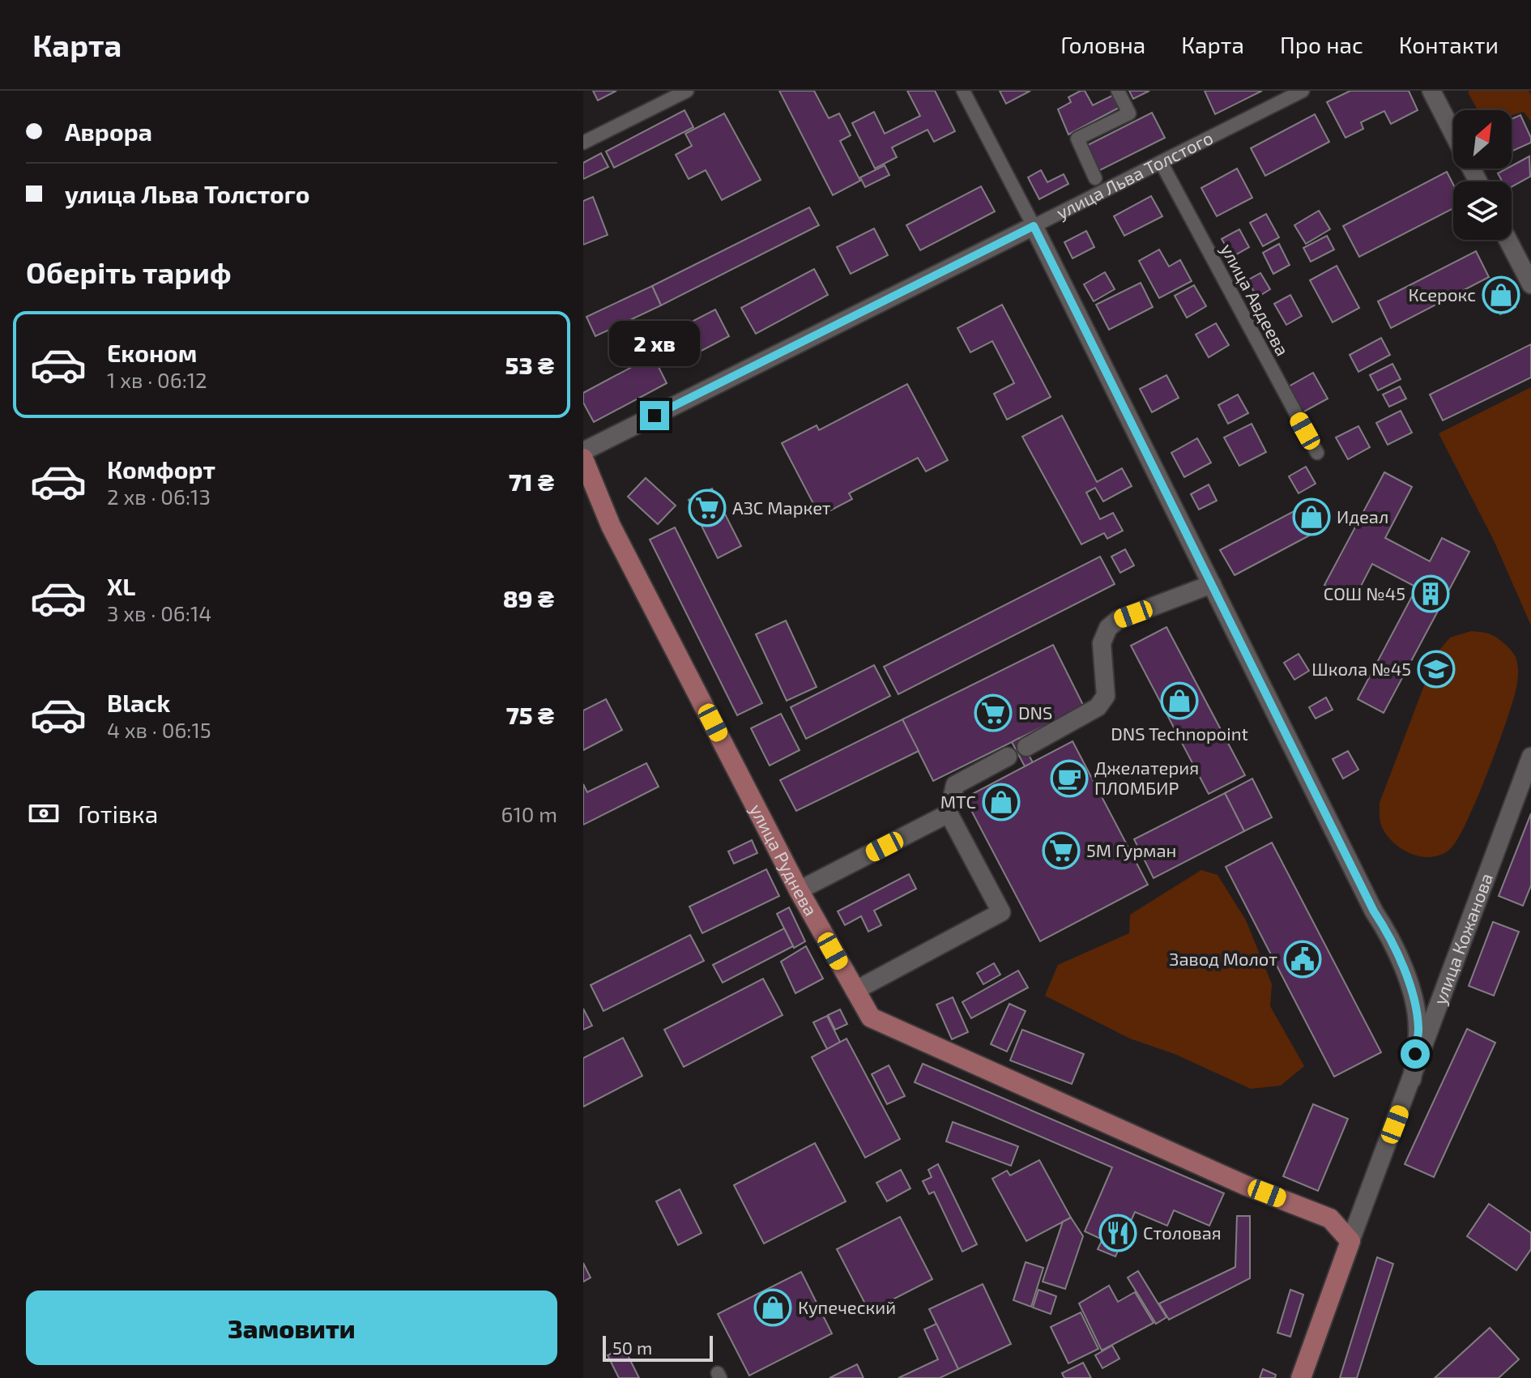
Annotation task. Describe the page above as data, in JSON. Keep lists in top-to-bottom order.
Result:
{
  "streets": {
    "main road": ["улица Руднева", "улица Кожанова"],
    "street": ["улица Льва Толстого", "улица Авдеева"]
  },
  "crossings": [
    ["улица Льва Толстого", "улица Авдеева"],
    ["улица Руднева", "улица Кожанова"]
  ],
  "places": {
    "shop": [
      "Ксерокс",
      "Идеал",
      "DNS Technopoint",
      "МТС",
      "Купеческий"
    ],
    "supermarket": ["АЗС Маркет", "DNS", "5М Гурман"],
    "building": ["СОШ №45"],
    "school or university": ["Школа №45"],
    "cafe": ["Джелатерия ПЛОМБИР"],
    "public building": ["Завод Молот"],
    "restaurant": ["Столовая"]
  },
  "scale_bar": "50 m",
  "north": "top right",
  "page": {
    "header": "Карта",
    "nav": [
      "Головна",
      "Карта",
      "Про нас",
      "Контакти"
    ],
    "banner": ["Аврора", "улица Льва Толстого"],
    "heading": "Оберіть тариф",
    "list": [
      {
        "name": "Економ",
        "note": "1 хв · 06:12",
        "value": "53 ₴"
      },
      {
        "name": "Комфорт",
        "note": "2 хв · 06:13",
        "value": "71 ₴"
      },
      {
        "name": "XL",
        "note": "3 хв · 06:14",
        "value": "89 ₴"
      },
      {
        "name": "Black",
        "note": "4 хв · 06:15",
        "value": "75 ₴"
      }
    ],
    "bubble": "2 хв",
    "pay": ["Готівка", "610 m"],
    "buttons": "Замовити",
    "scale": "50 m"
  }
}
